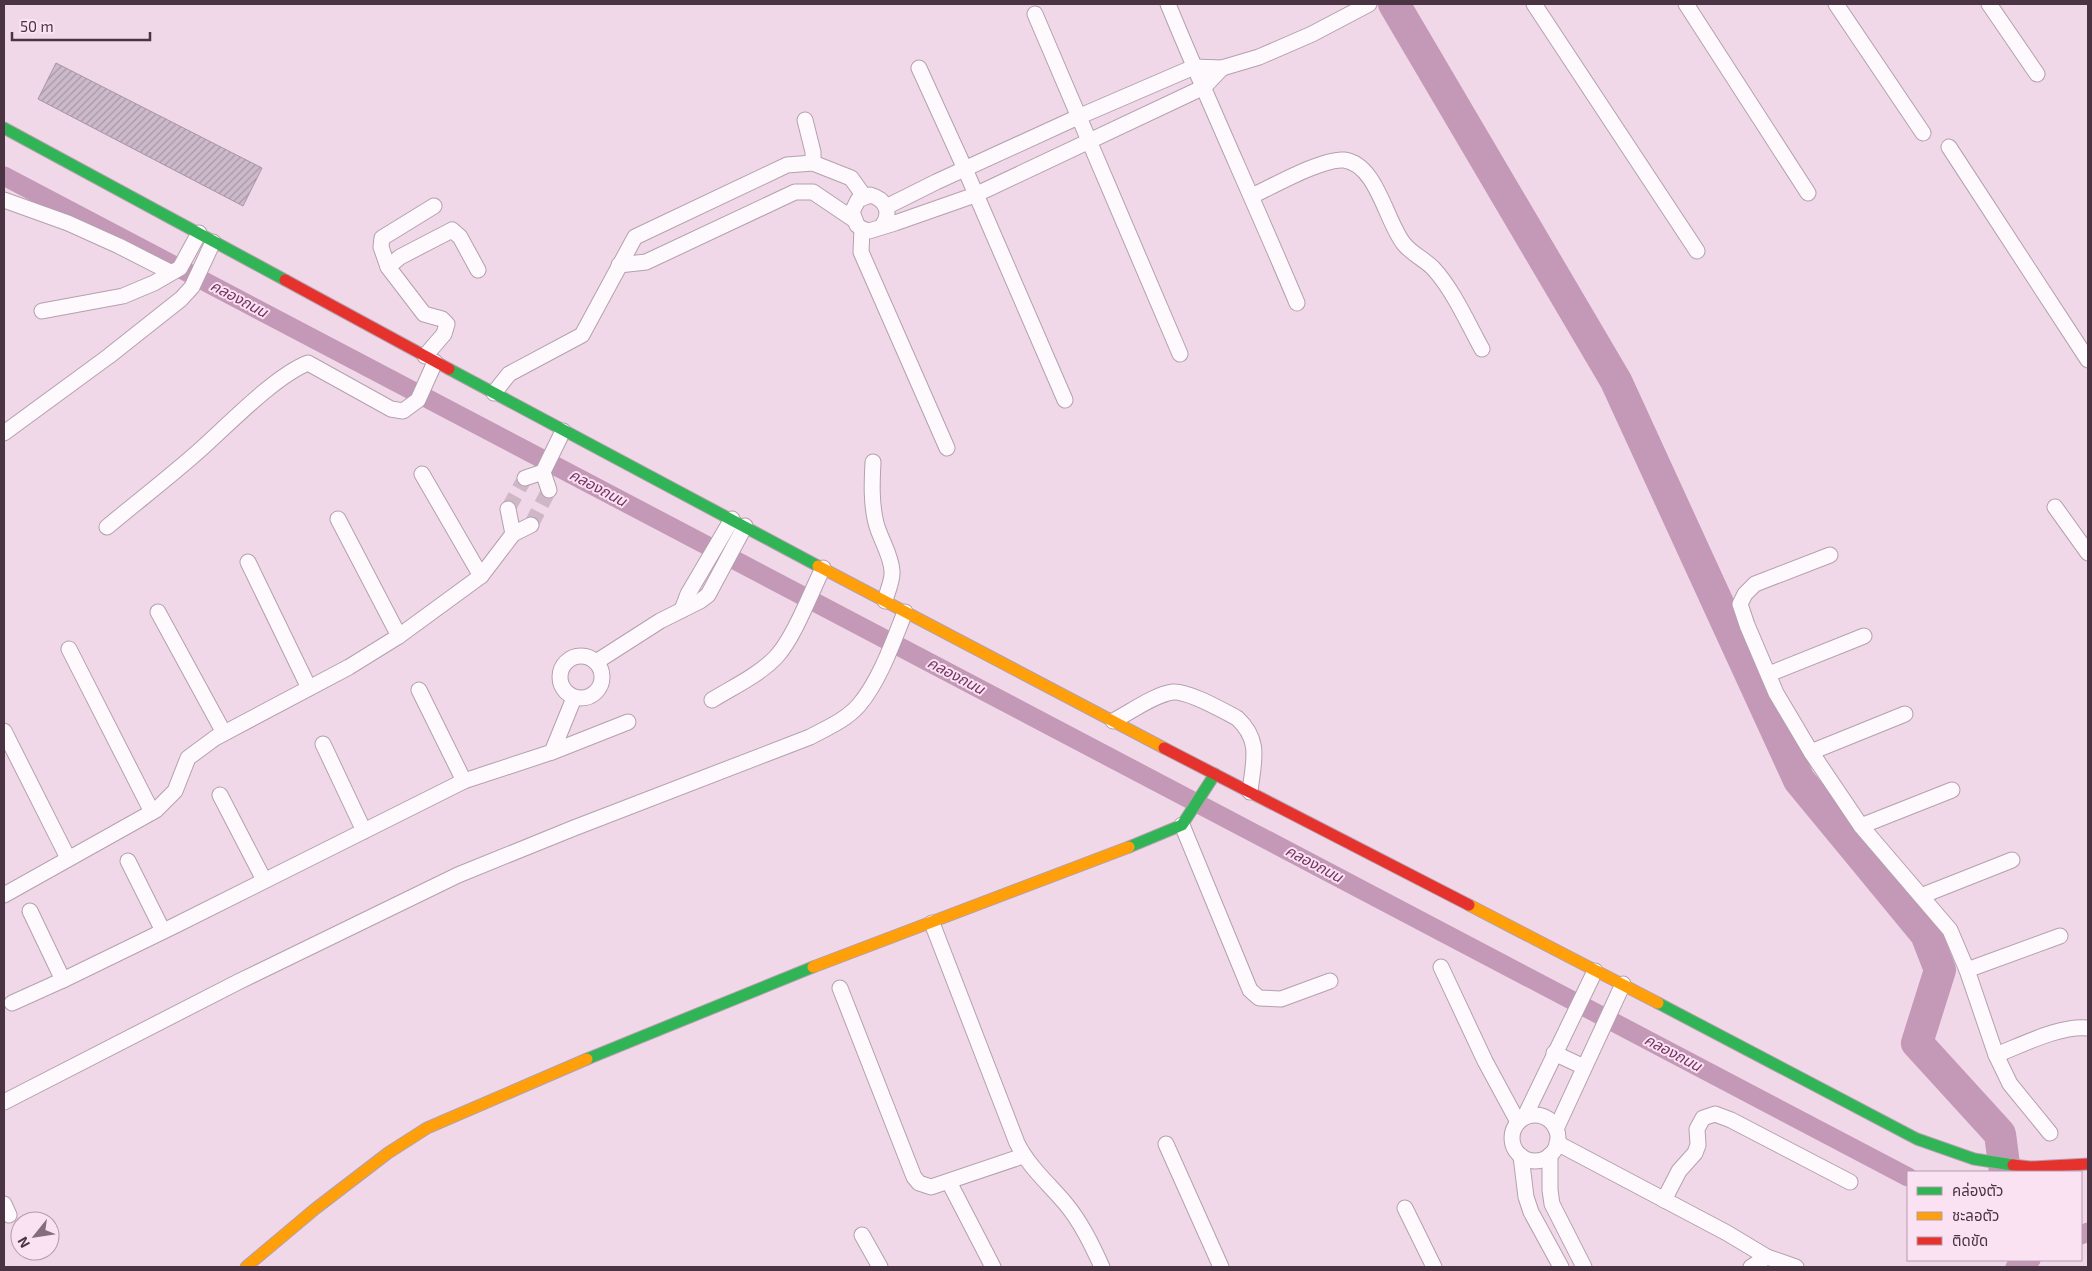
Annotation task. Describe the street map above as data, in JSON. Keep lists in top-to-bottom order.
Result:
{
  "water": ["คลองถนน"],
  "legend": ["คล่องตัว", "ชะลอตัว", "ติดขัด"],
  "scale_bar": "50 m",
  "north": "bottom left"
}
